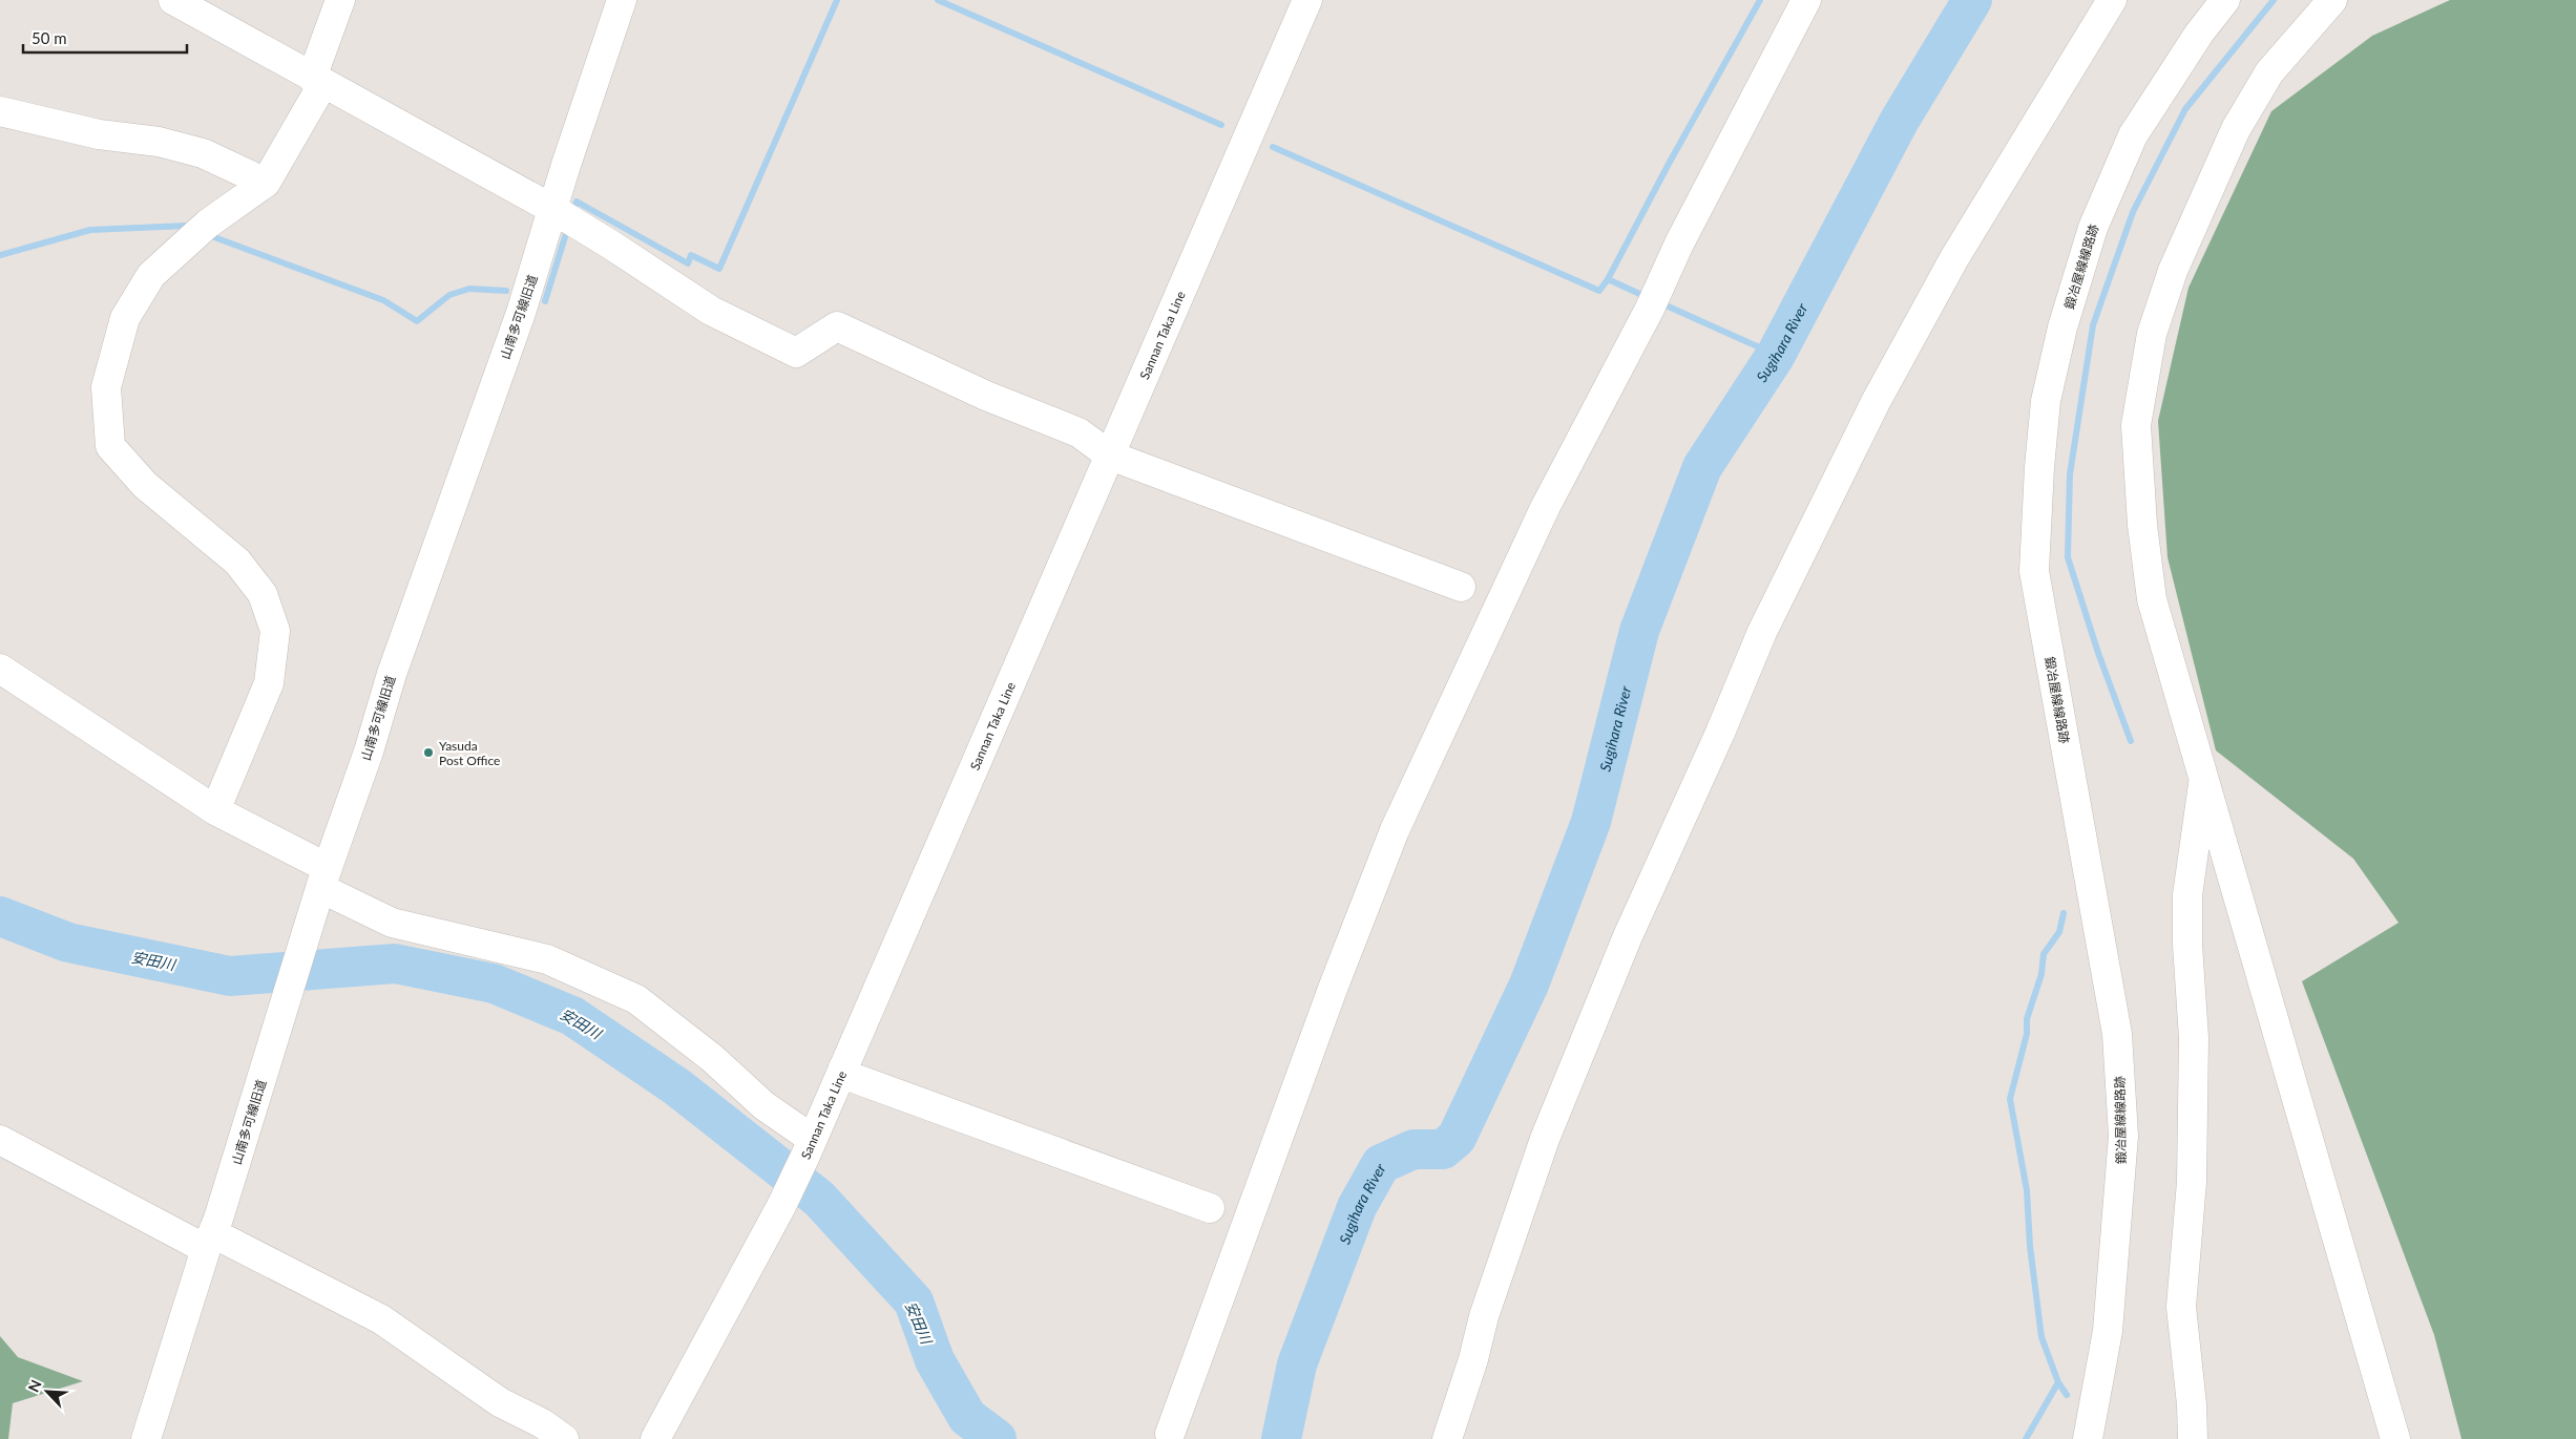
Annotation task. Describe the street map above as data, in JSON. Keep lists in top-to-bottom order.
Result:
{
  "streets": {
    "street": ["鍛冶屋線線路跡", "山南多可線旧道", "Sannan Taka Line"]
  },
  "water": ["Sugihara River", "安田川"],
  "places": ["Yasuda Post Office"],
  "scale_bar": "50 m",
  "north": "top left"
}
